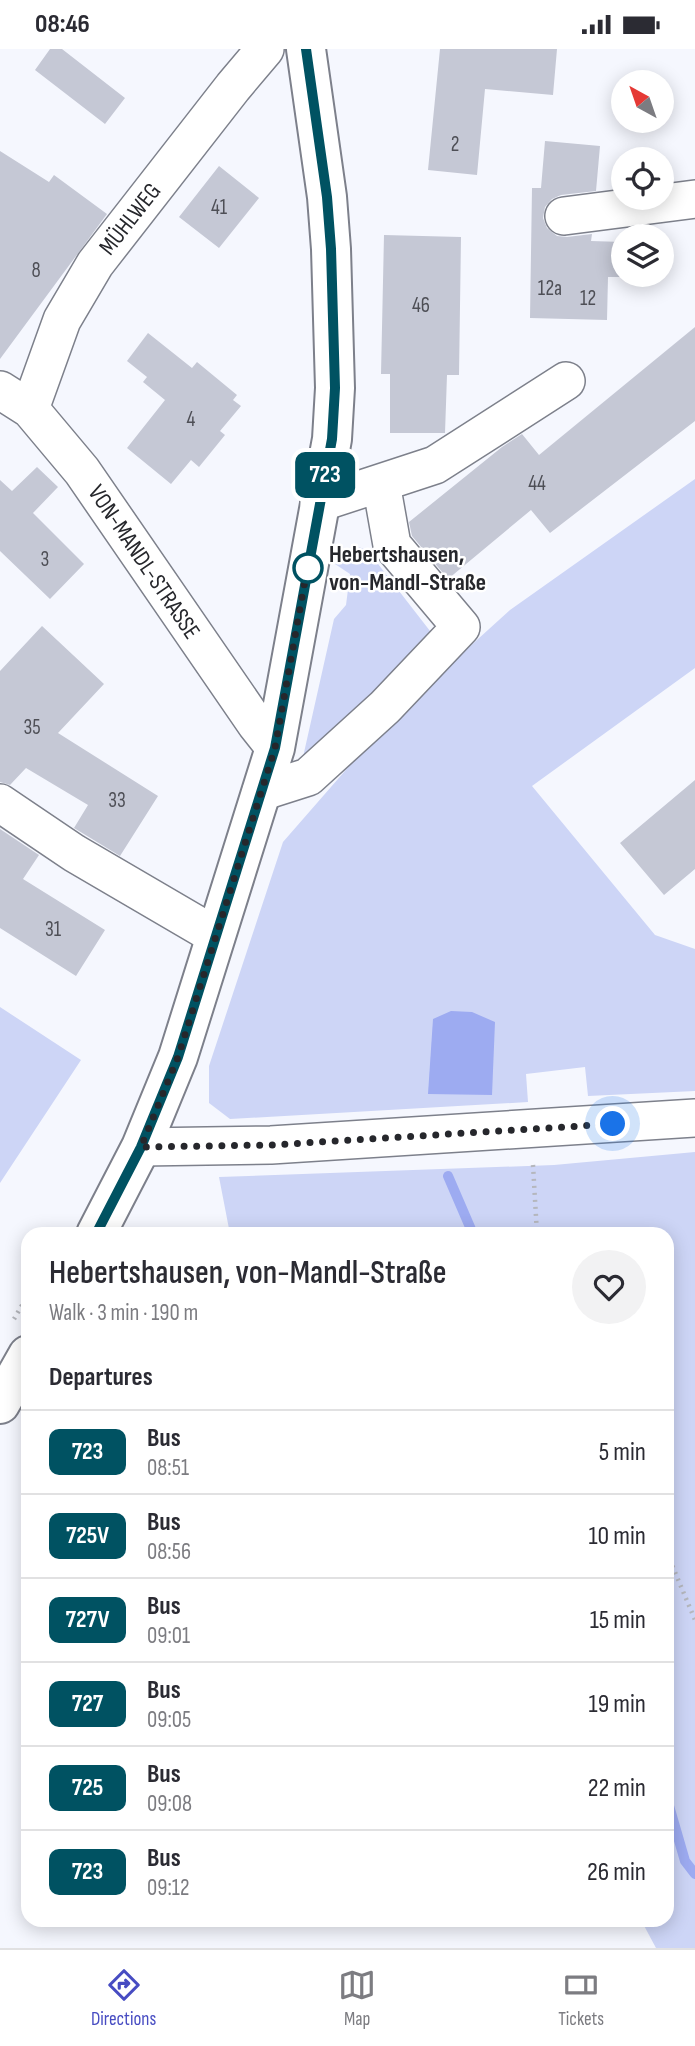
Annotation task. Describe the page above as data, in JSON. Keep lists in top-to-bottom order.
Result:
{
  "streets": {
    "street": ["MÜHLWEG", "VON-MANDL-STRASSE"]
  },
  "crossings": [
    ["MÜHLWEG", "VON-MANDL-STRASSE"]
  ],
  "places": ["Hebertshausen, von-Mandl-Straße"],
  "lines": ["bus line 723"],
  "house_numbers": [
    "2",
    "41",
    "8",
    "12a",
    "12",
    "46",
    "4",
    "44",
    "3",
    "35",
    "33",
    "31"
  ],
  "north": "top left",
  "page": {
    "status": "08:46",
    "on_map": "723",
    "heading": [
      ["Hebertshausen, von-Mandl-Straße", "Walk · 3 min · 190 m"],
      "Departures"
    ],
    "list": [
      {
        "mark": "723",
        "name": "Bus",
        "note": "08:51",
        "value": "5 min"
      },
      {
        "mark": "725V",
        "name": "Bus",
        "note": "08:56",
        "value": "10 min"
      },
      {
        "mark": "727V",
        "name": "Bus",
        "note": "09:01",
        "value": "15 min"
      },
      {
        "mark": "727",
        "name": "Bus",
        "note": "09:05",
        "value": "19 min"
      },
      {
        "mark": "725",
        "name": "Bus",
        "note": "09:08",
        "value": "22 min"
      },
      {
        "mark": "723",
        "name": "Bus",
        "note": "09:12",
        "value": "26 min"
      }
    ],
    "tabs": ["Directions", "Map", "Tickets"]
  }
}
